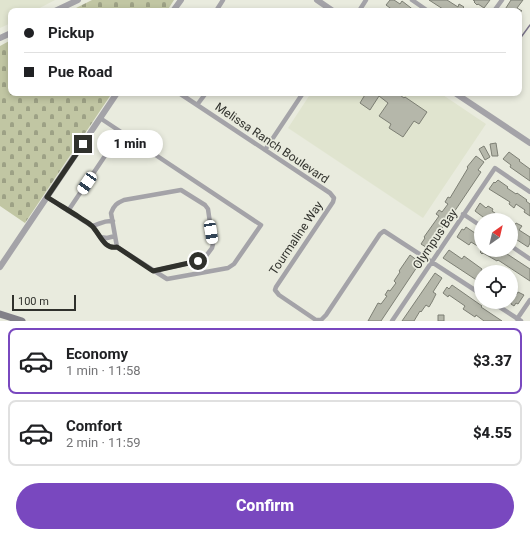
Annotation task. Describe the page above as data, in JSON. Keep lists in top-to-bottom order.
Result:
{
  "streets": {
    "street": ["Melissa Ranch Boulevard", "Tourmaline Way", "Olympus Bay"]
  },
  "crossings": [
    ["Melissa Ranch Boulevard", "Tourmaline Way"],
    ["Tourmaline Way", "Olympus Bay"]
  ],
  "scale_bar": "100 m",
  "north": "top right",
  "page": {
    "banner": ["Pickup", "Pue Road"],
    "bubble": "1 min",
    "scale": "100 m",
    "list": [
      {
        "name": "Economy",
        "note": "1 min · 11:58",
        "value": "$3.37"
      },
      {
        "name": "Comfort",
        "note": "2 min · 11:59",
        "value": "$4.55"
      }
    ],
    "buttons": "Confirm"
  }
}
